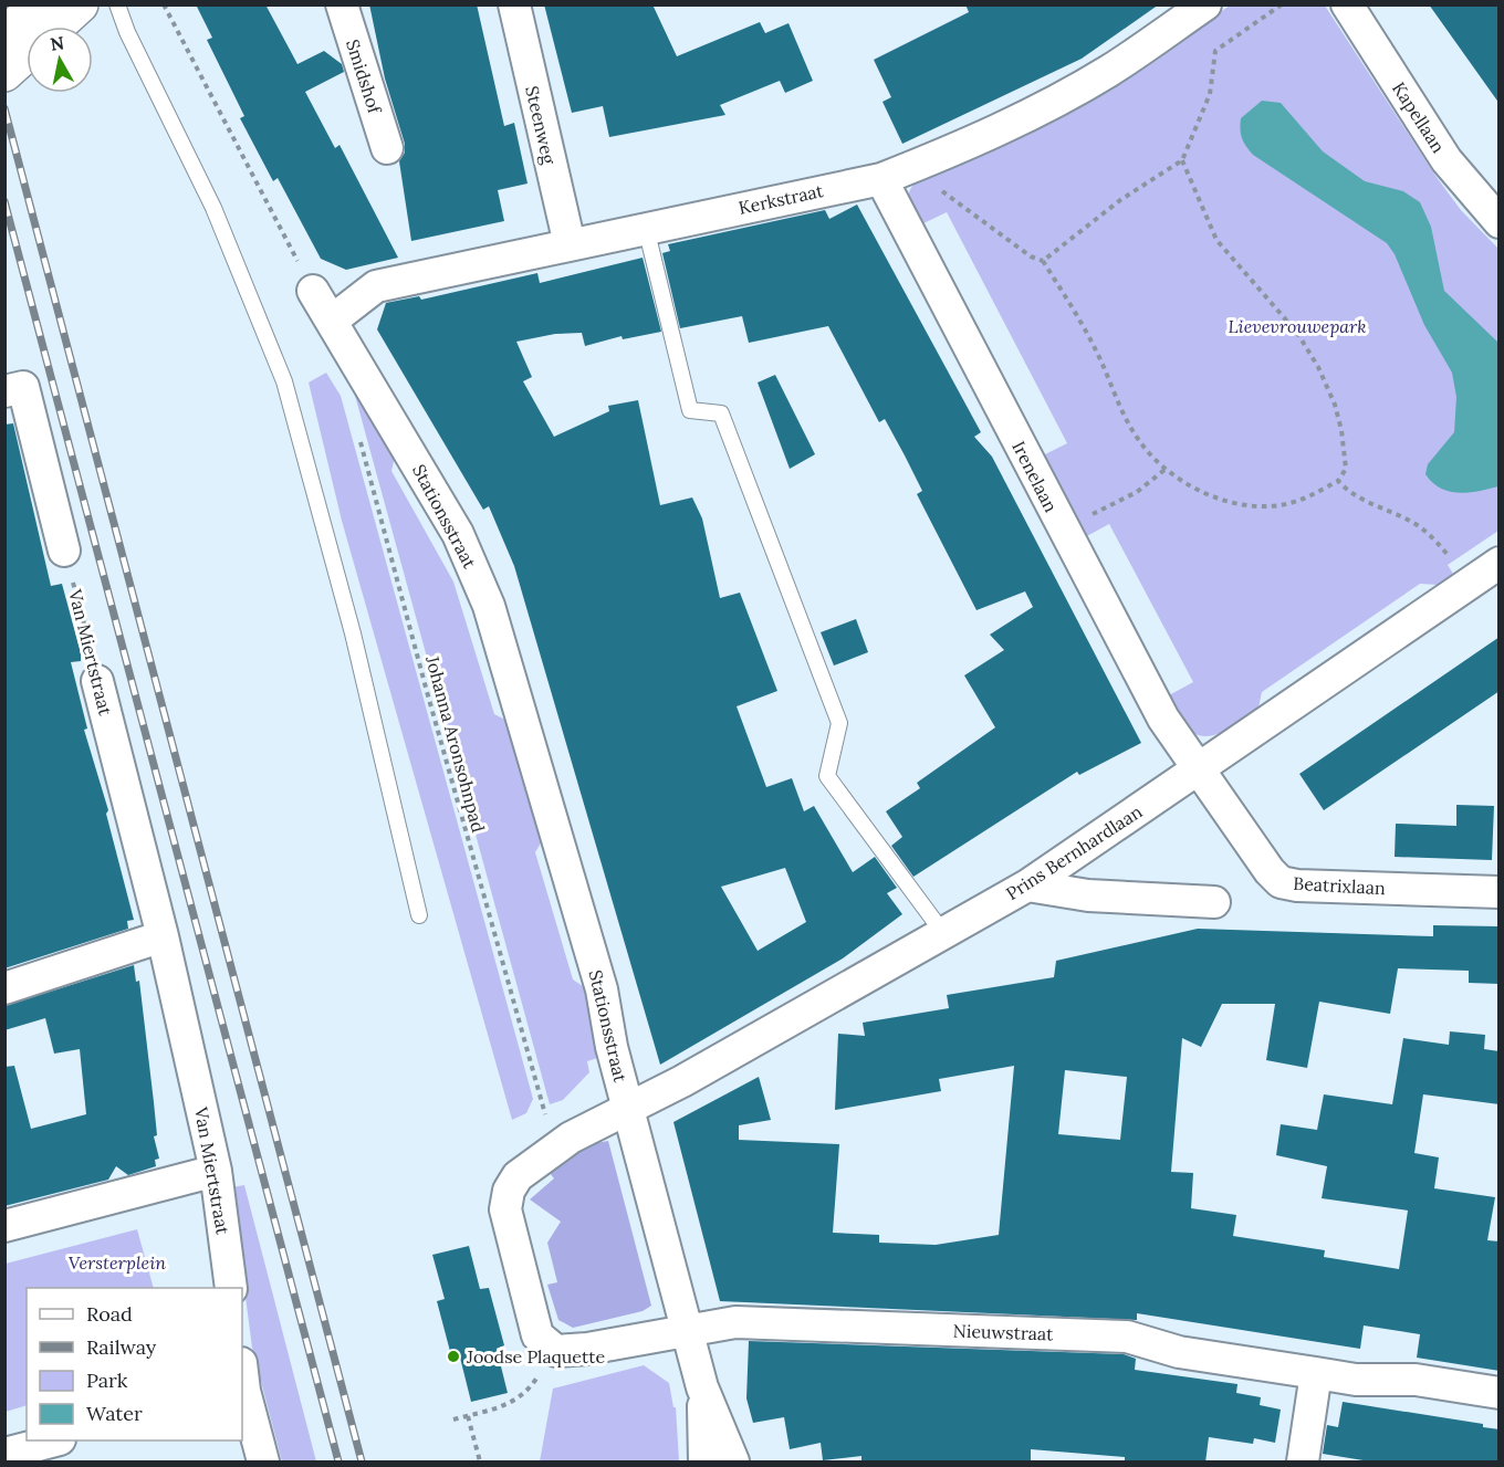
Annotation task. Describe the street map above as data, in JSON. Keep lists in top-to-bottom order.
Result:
{
  "streets": {
    "street": [
      "Smidshof",
      "Kapellaan",
      "Steenweg",
      "Kerkstraat",
      "Irenelaan",
      "Stationsstraat",
      "Van Miertstraat",
      "Prins Bernhardlaan",
      "Beatrixlaan",
      "Nieuwstraat"
    ],
    "path": ["Johanna Aronsohnpad"]
  },
  "crossings": [
    ["Steenweg", "Kerkstraat"],
    ["Kerkstraat", "Irenelaan"],
    ["Kerkstraat", "Stationsstraat"],
    ["Irenelaan", "Prins Bernhardlaan"],
    ["Irenelaan", "Beatrixlaan"],
    ["Stationsstraat", "Prins Bernhardlaan"],
    ["Stationsstraat", "Nieuwstraat"],
    ["Prins Bernhardlaan", "Beatrixlaan"]
  ],
  "parks": ["Lievevrouwepark", "Versterplein"],
  "places": ["Joodse Plaquette"],
  "legend": [
    "Road",
    "Railway",
    "Park",
    "Water"
  ],
  "north": "top"
}
